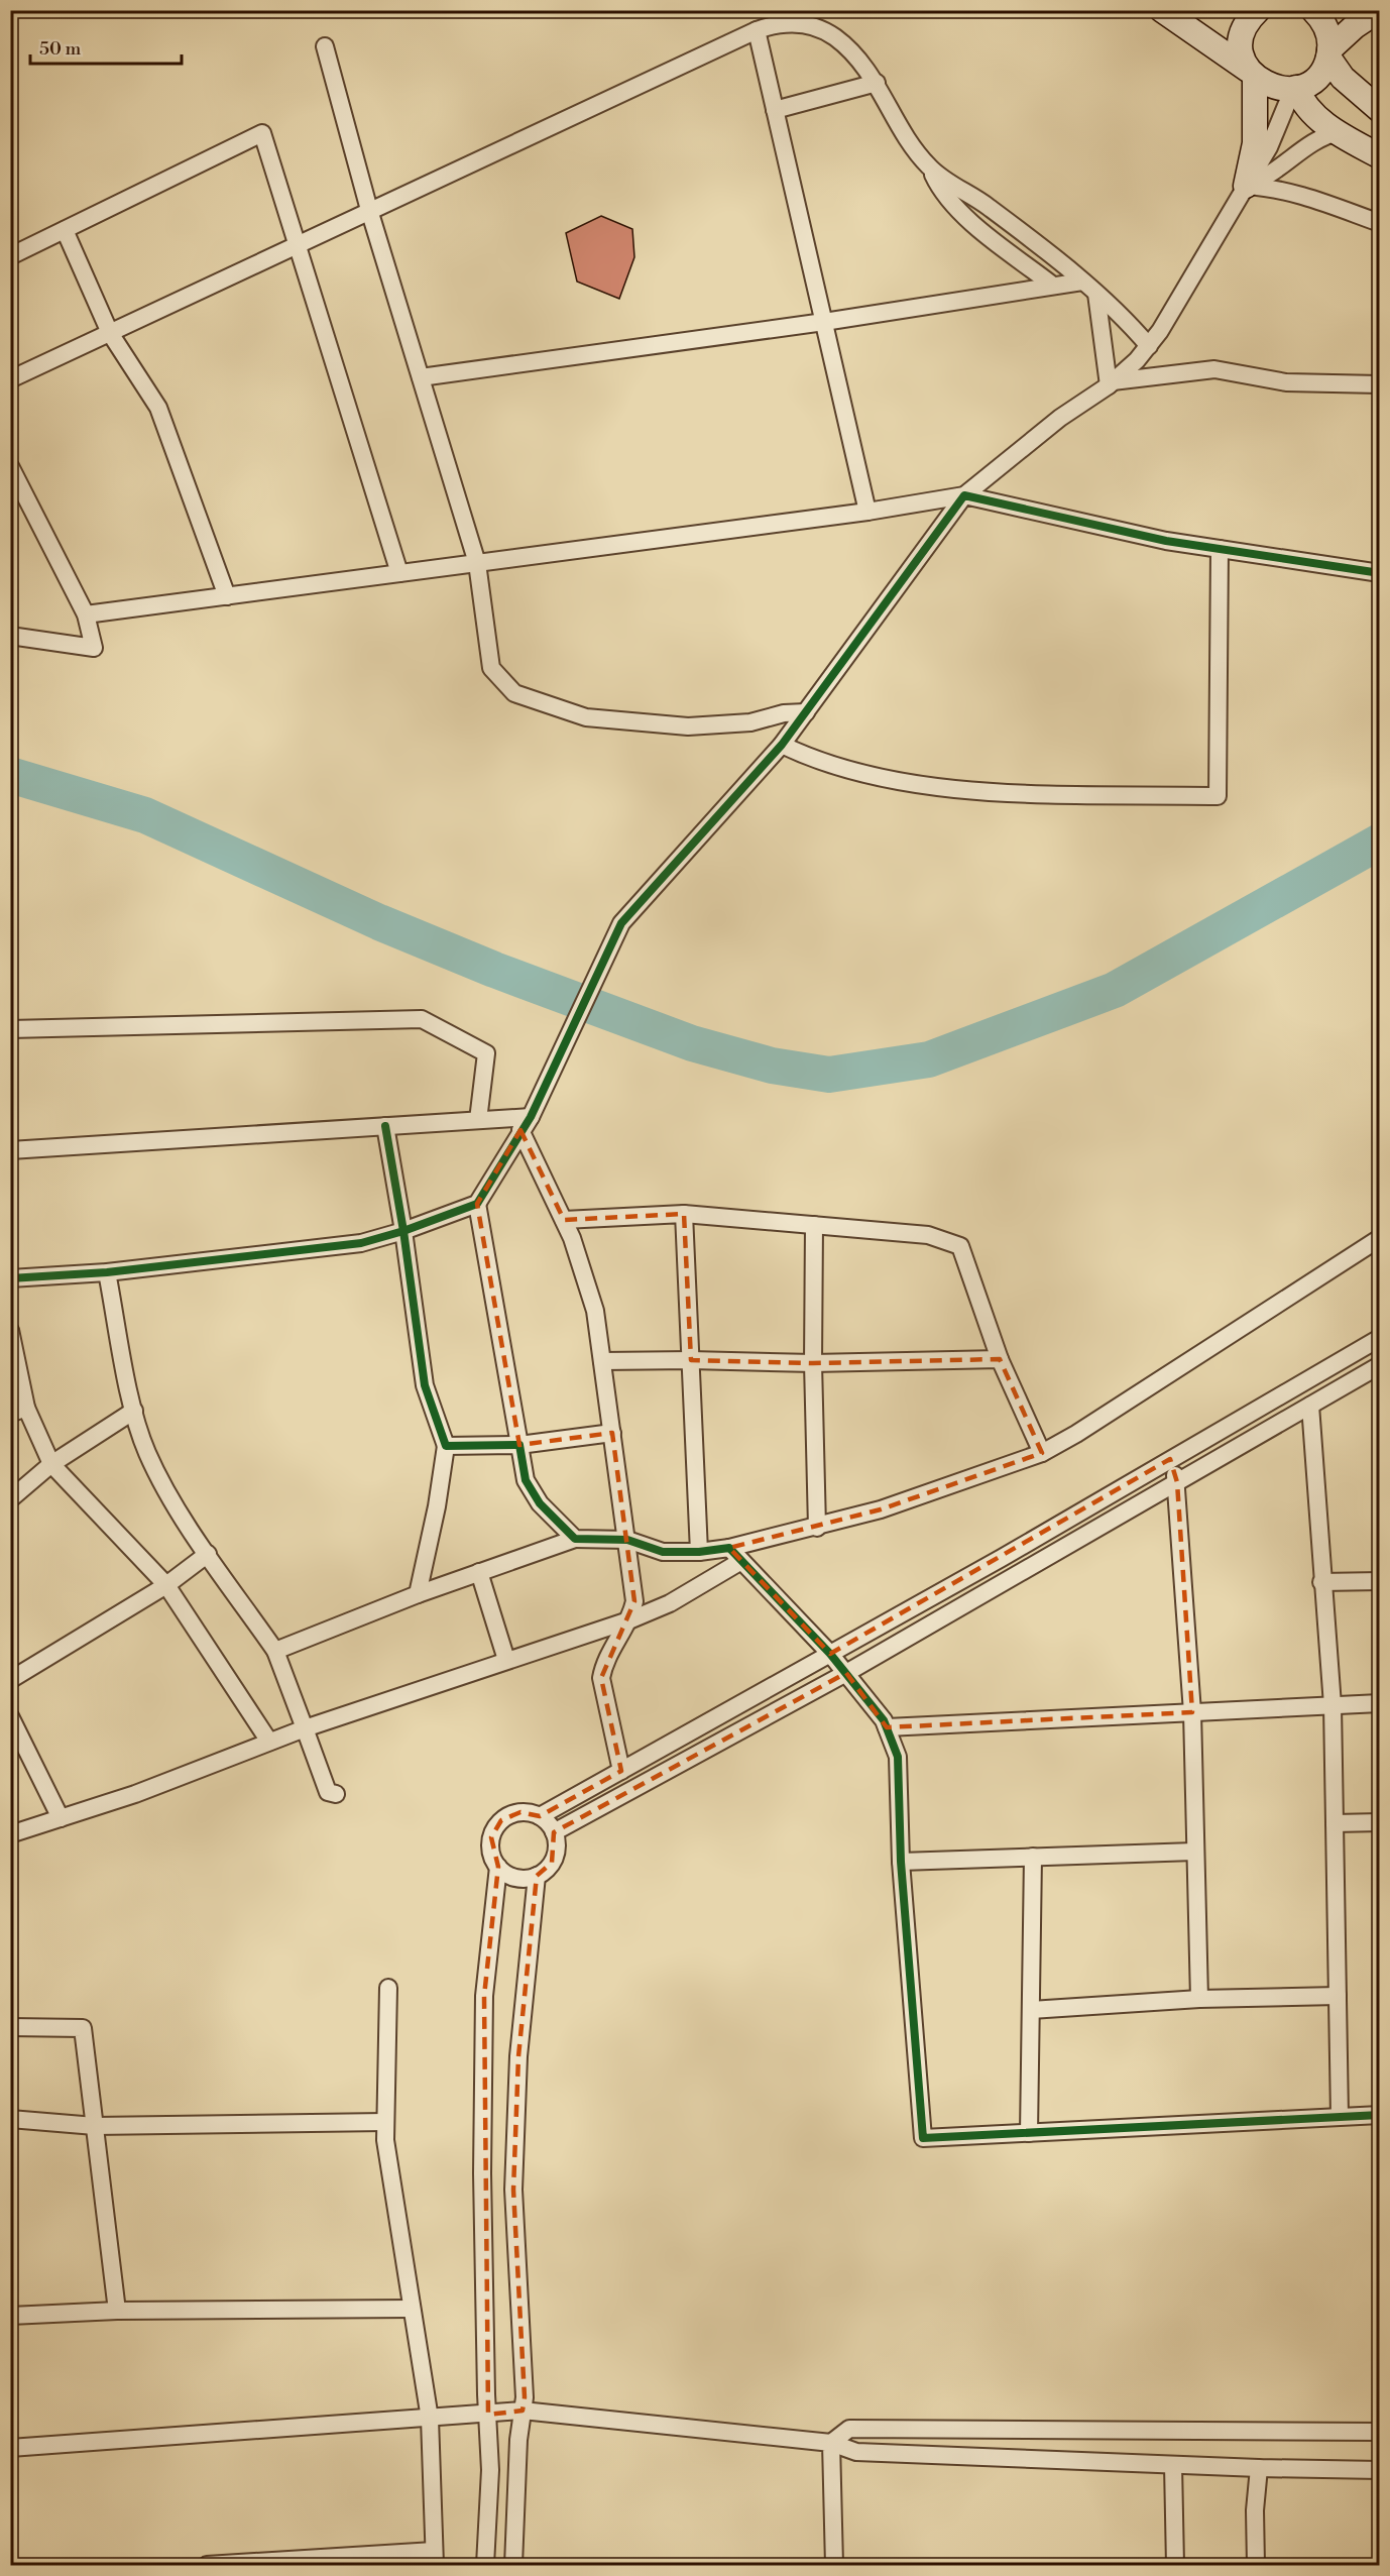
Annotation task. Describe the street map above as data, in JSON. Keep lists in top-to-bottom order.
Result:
{
  "scale_bar": "50 m"
}
